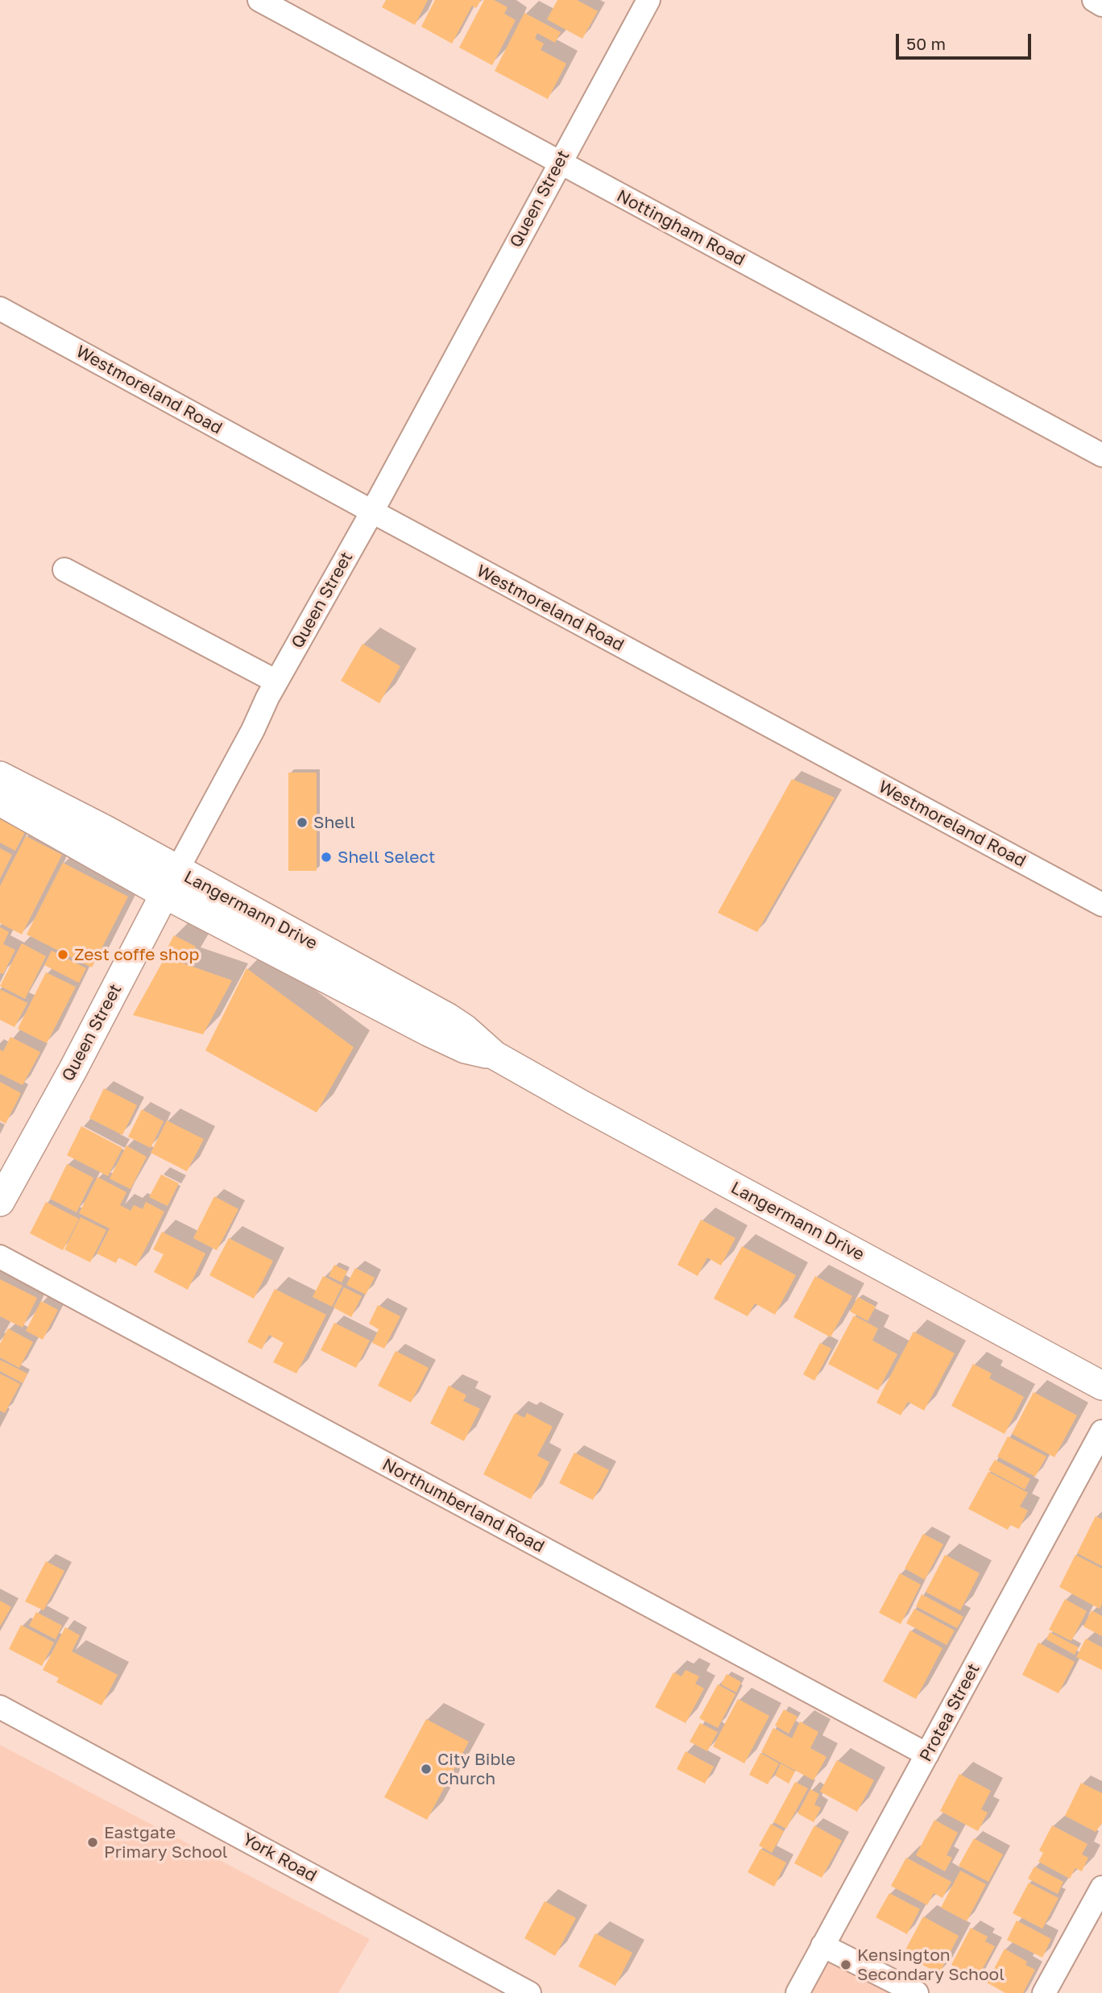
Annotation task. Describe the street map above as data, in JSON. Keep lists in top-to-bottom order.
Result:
{
  "streets": {
    "main road": ["Queen Street", "Langermann Drive"],
    "street": [
      "Nottingham Road",
      "Westmoreland Road",
      "Northumberland Road",
      "Protea Street",
      "York Road"
    ]
  },
  "crossings": [
    ["Queen Street", "Nottingham Road"],
    ["Queen Street", "Westmoreland Road"],
    ["Queen Street", "Langermann Drive"],
    ["Northumberland Road", "Protea Street"]
  ],
  "places": [
    "Shell",
    "Shell Select",
    "Zest coffe shop",
    "City Bible Church",
    "Eastgate Primary School",
    "Kensington Secondary School"
  ],
  "scale_bar": "50 m"
}
